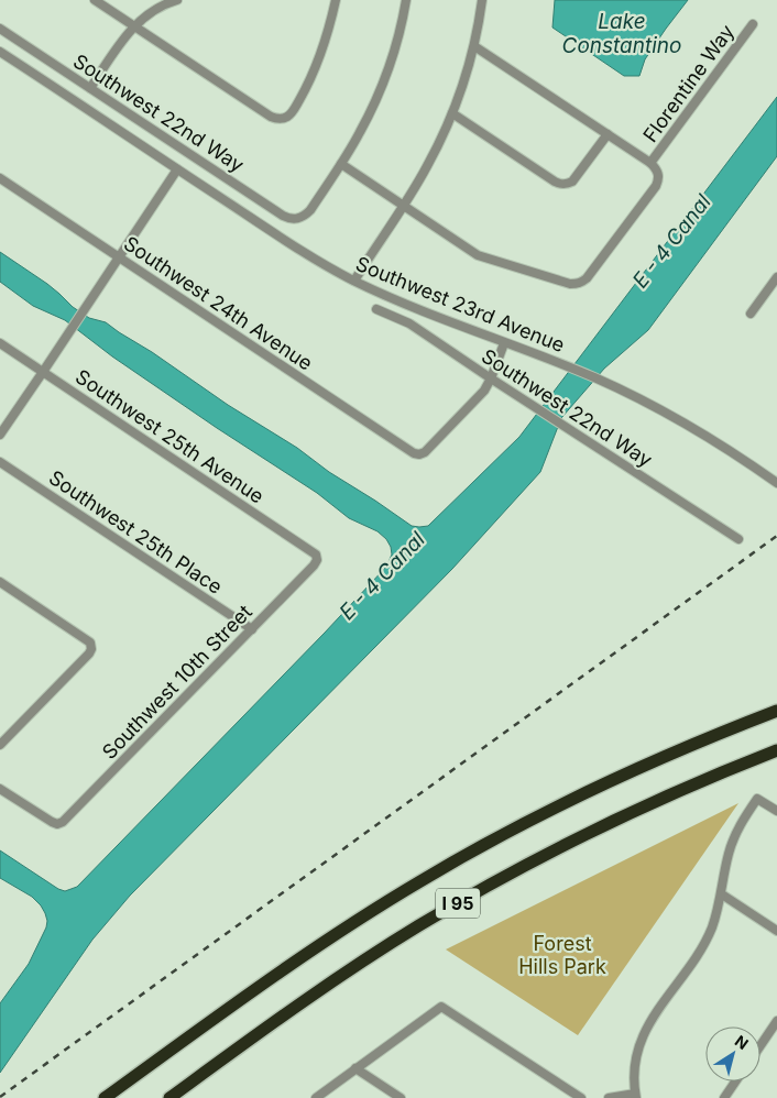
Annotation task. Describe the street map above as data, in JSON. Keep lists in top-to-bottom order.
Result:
{
  "streets": {
    "highway": ["I 95"],
    "street": [
      "Florentine Way",
      "Southwest 22nd Way",
      "Southwest 24th Avenue",
      "Southwest 23rd Avenue",
      "Southwest 25th Avenue",
      "Southwest 25th Place",
      "Southwest 10th Street"
    ]
  },
  "crossings": [
    ["Southwest 22nd Way", "Southwest 24th Avenue"],
    ["Southwest 25th Avenue", "Southwest 10th Street"],
    ["Southwest 25th Place", "Southwest 10th Street"]
  ],
  "water": ["Lake Constantino", "E - 4 Canal"],
  "parks": ["Forest Hills Park"],
  "north": "top right"
}
